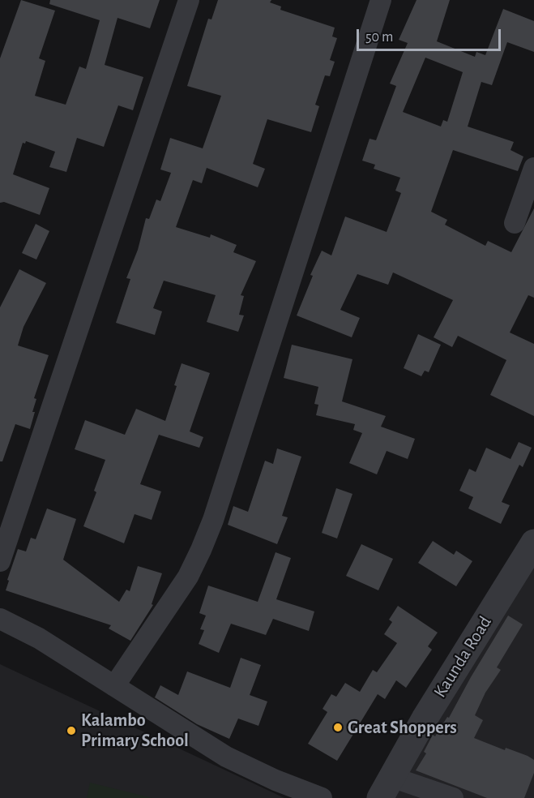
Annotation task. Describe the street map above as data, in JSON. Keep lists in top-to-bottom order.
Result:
{
  "streets": {
    "street": ["Kaunda Road"]
  },
  "places": ["Great Shoppers", "Kalambo Primary School"],
  "scale_bar": "50 m"
}
